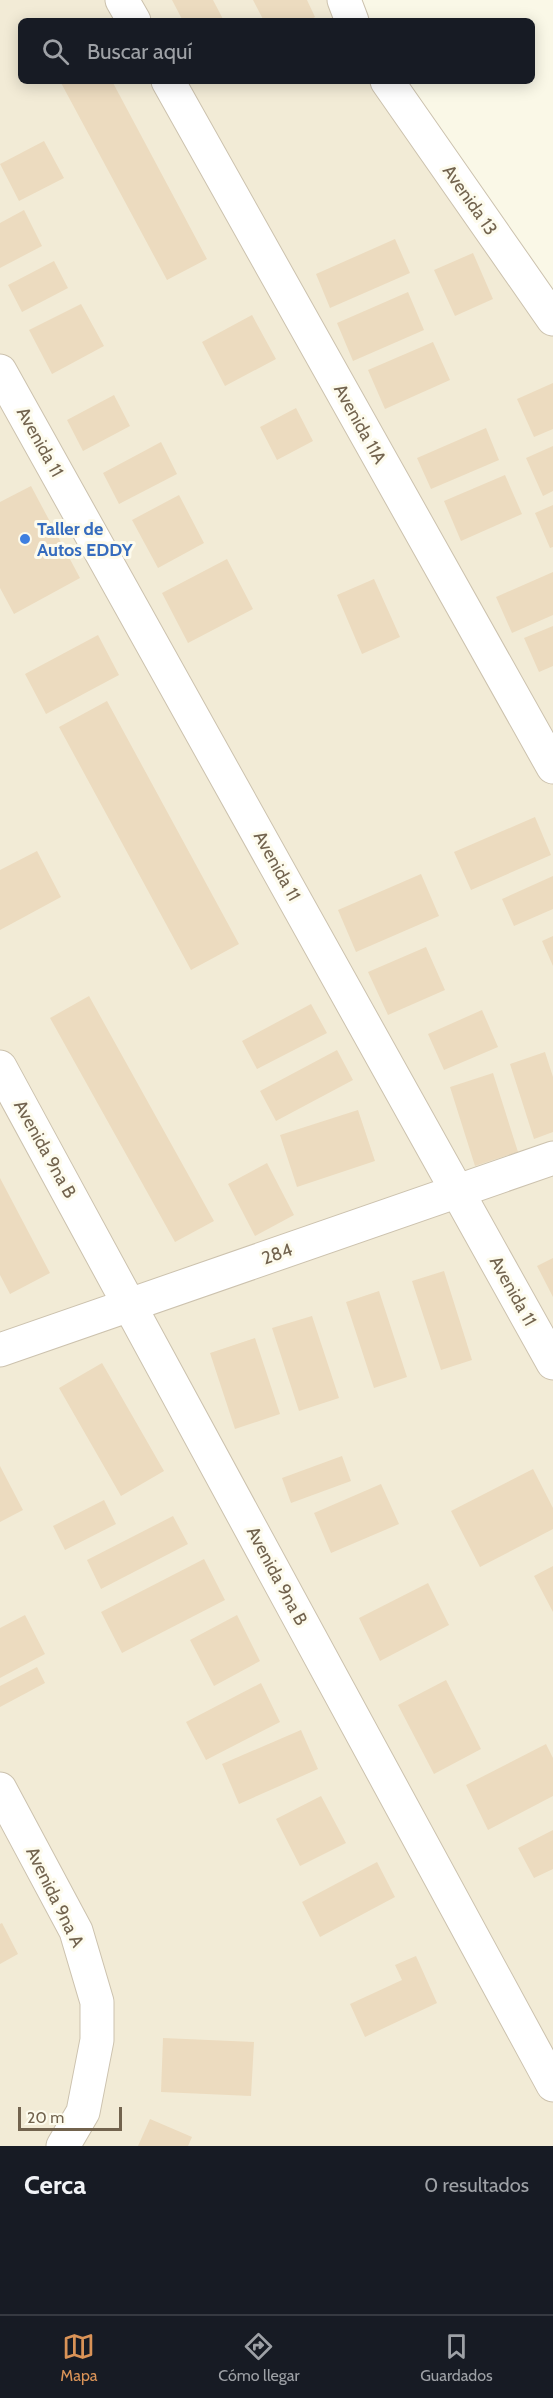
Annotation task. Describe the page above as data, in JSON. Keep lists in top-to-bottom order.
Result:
{
  "streets": {
    "street": [
      "Avenida 13",
      "Avenida 11A",
      "Avenida 11",
      "Avenida 9na B",
      "284",
      "Avenida 9na A"
    ]
  },
  "crossings": [
    ["Avenida 11", "284"],
    ["Avenida 9na B", "284"]
  ],
  "places": ["Taller de Autos EDDY"],
  "scale_bar": "20 m",
  "page": {
    "search": "Buscar aquí",
    "scale": "20 m",
    "heading": ["Cerca", "0 resultados"],
    "nav": ["Mapa", "Cómo llegar", "Guardados"]
  }
}
